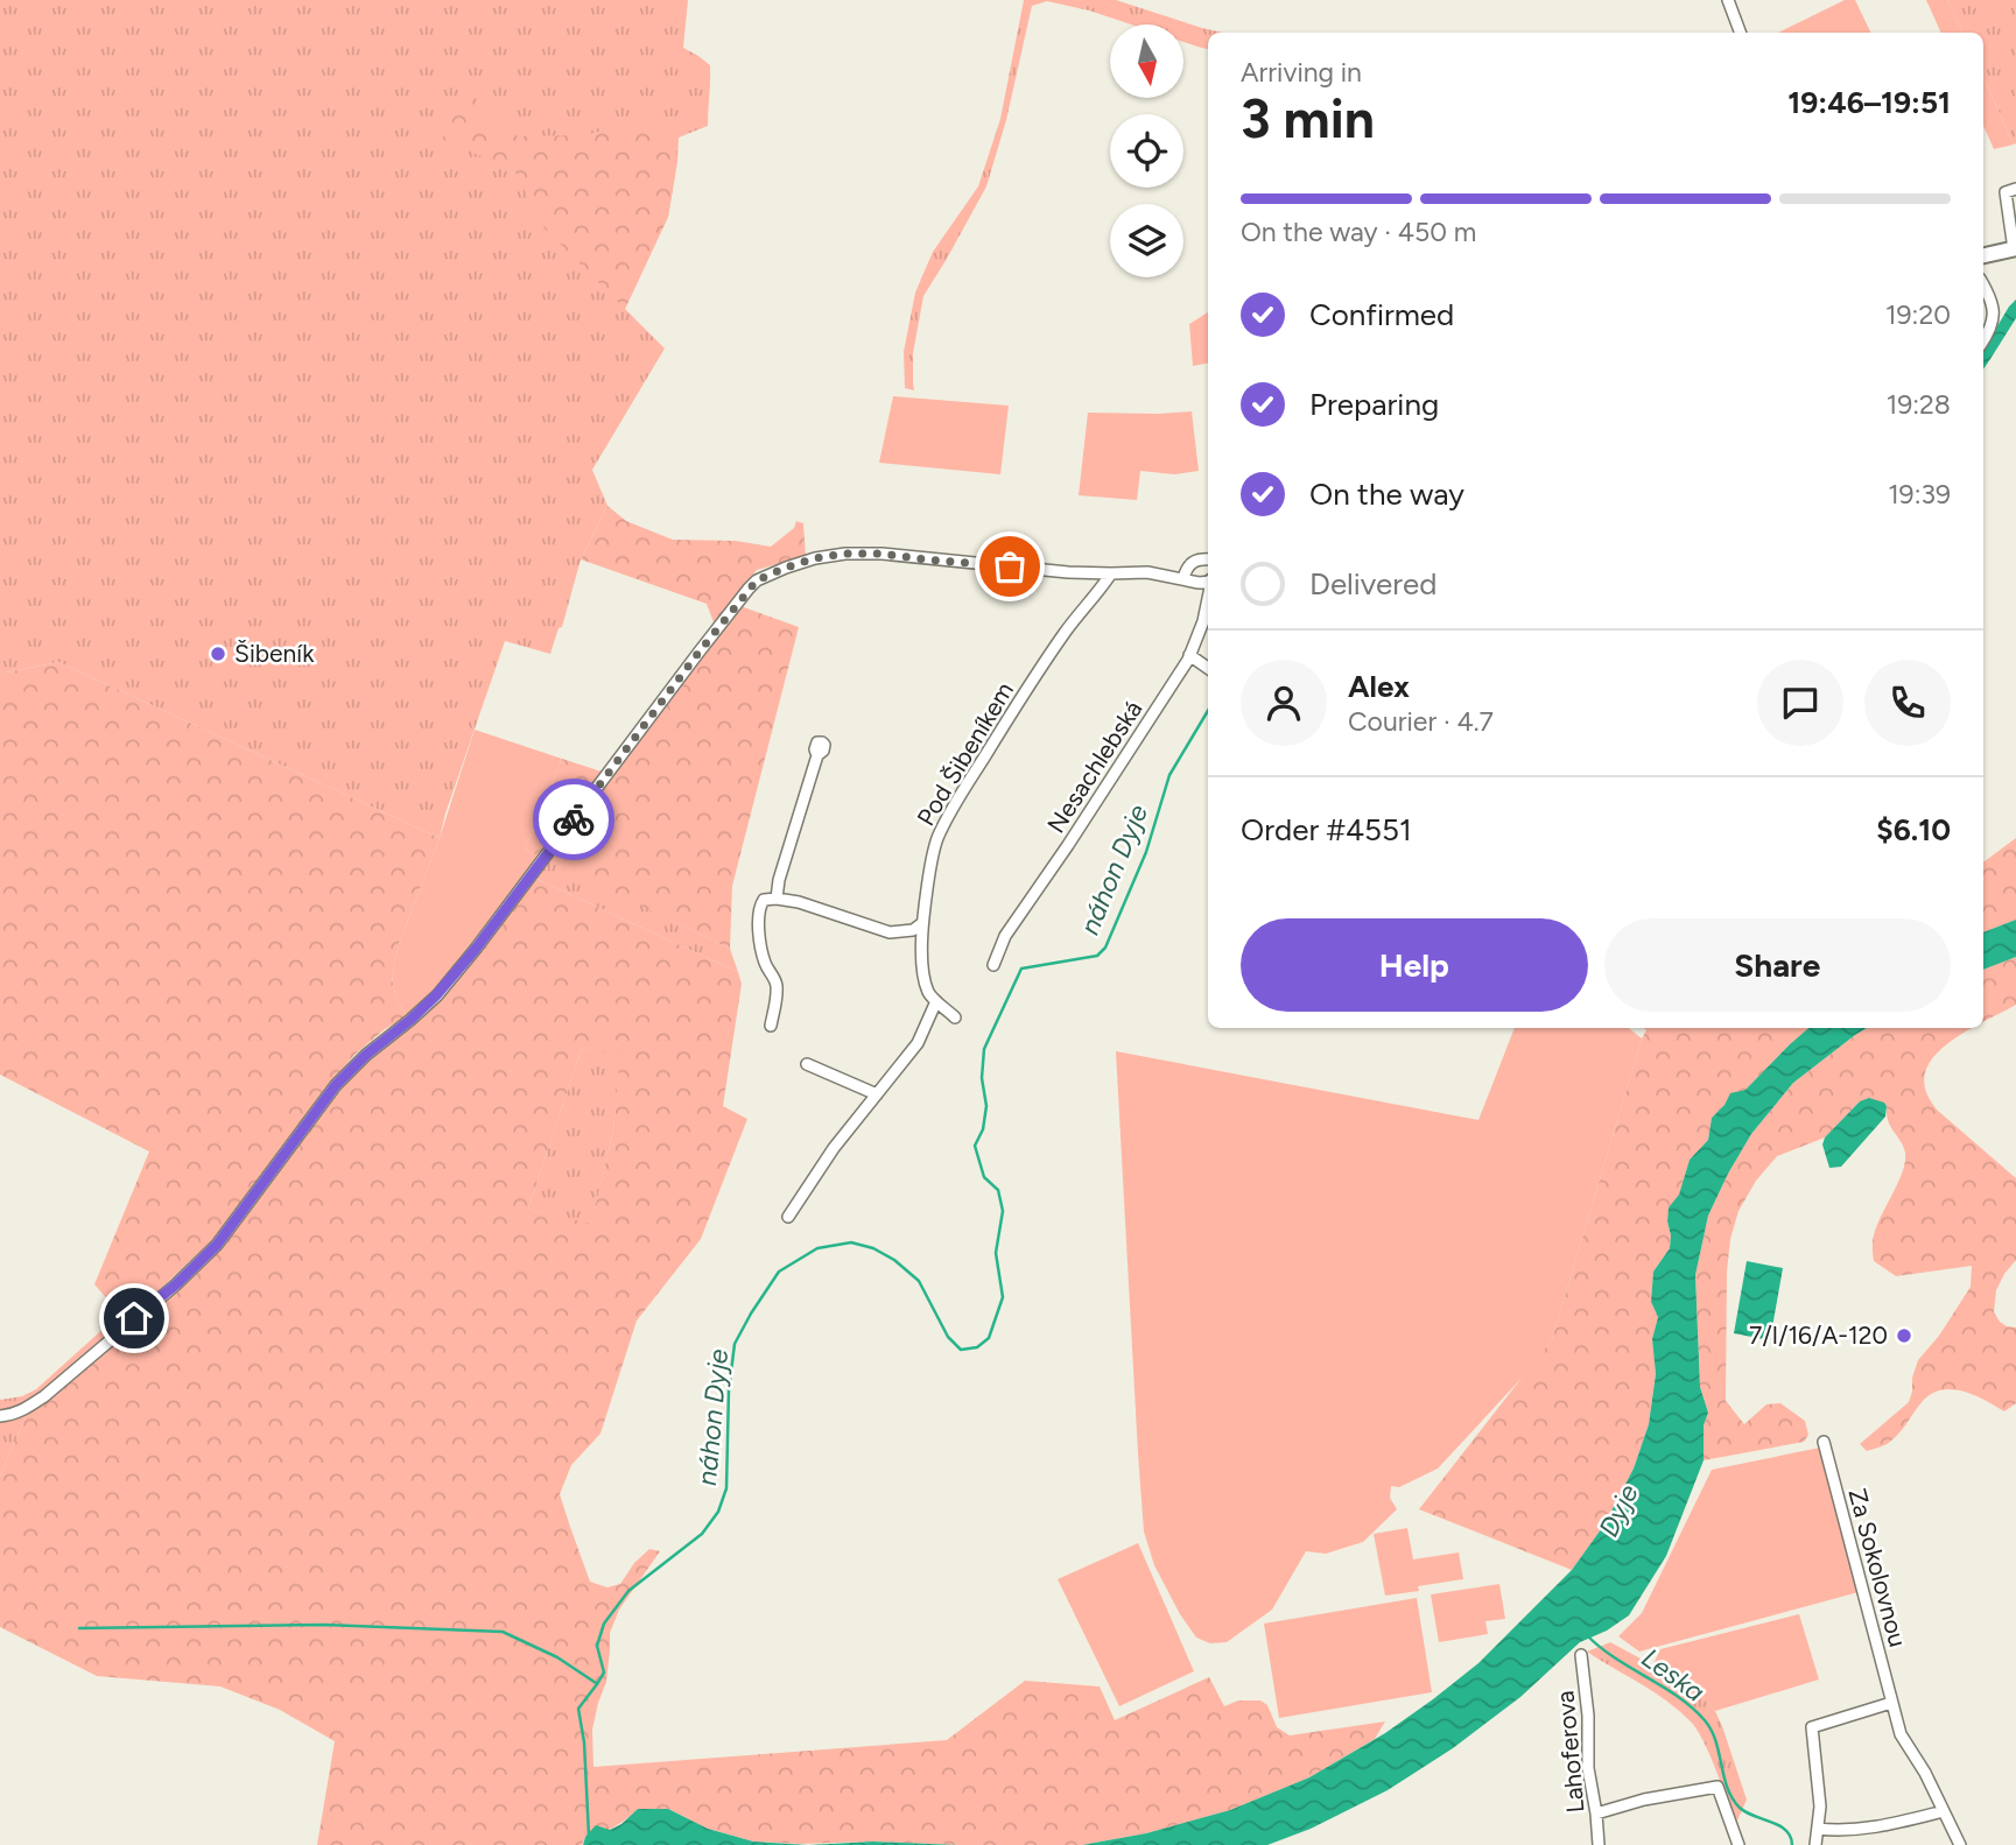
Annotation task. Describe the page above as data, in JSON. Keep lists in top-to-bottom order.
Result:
{
  "streets": {
    "street": [
      "Pod Šibeníkem",
      "Nesachlebská",
      "Za Sokolovnou",
      "Lahoferova"
    ]
  },
  "water": ["náhon Dyje", "Dyje", "Leska"],
  "places": ["Šibeník", "7/I/16/A-120"],
  "north": "bottom",
  "page": {
    "heading": ["3 min", "Arriving in", "19:46–19:51"],
    "panel": [
      "Alex",
      "Courier · 4.7",
      "Order #4551",
      "$6.10"
    ],
    "bar": "On the way · 450 m",
    "list": [
      ["Confirmed", "19:20"],
      ["Preparing", "19:28"],
      ["On the way", "19:39"],
      "Delivered"
    ],
    "buttons": ["Help", "Share"]
  }
}
